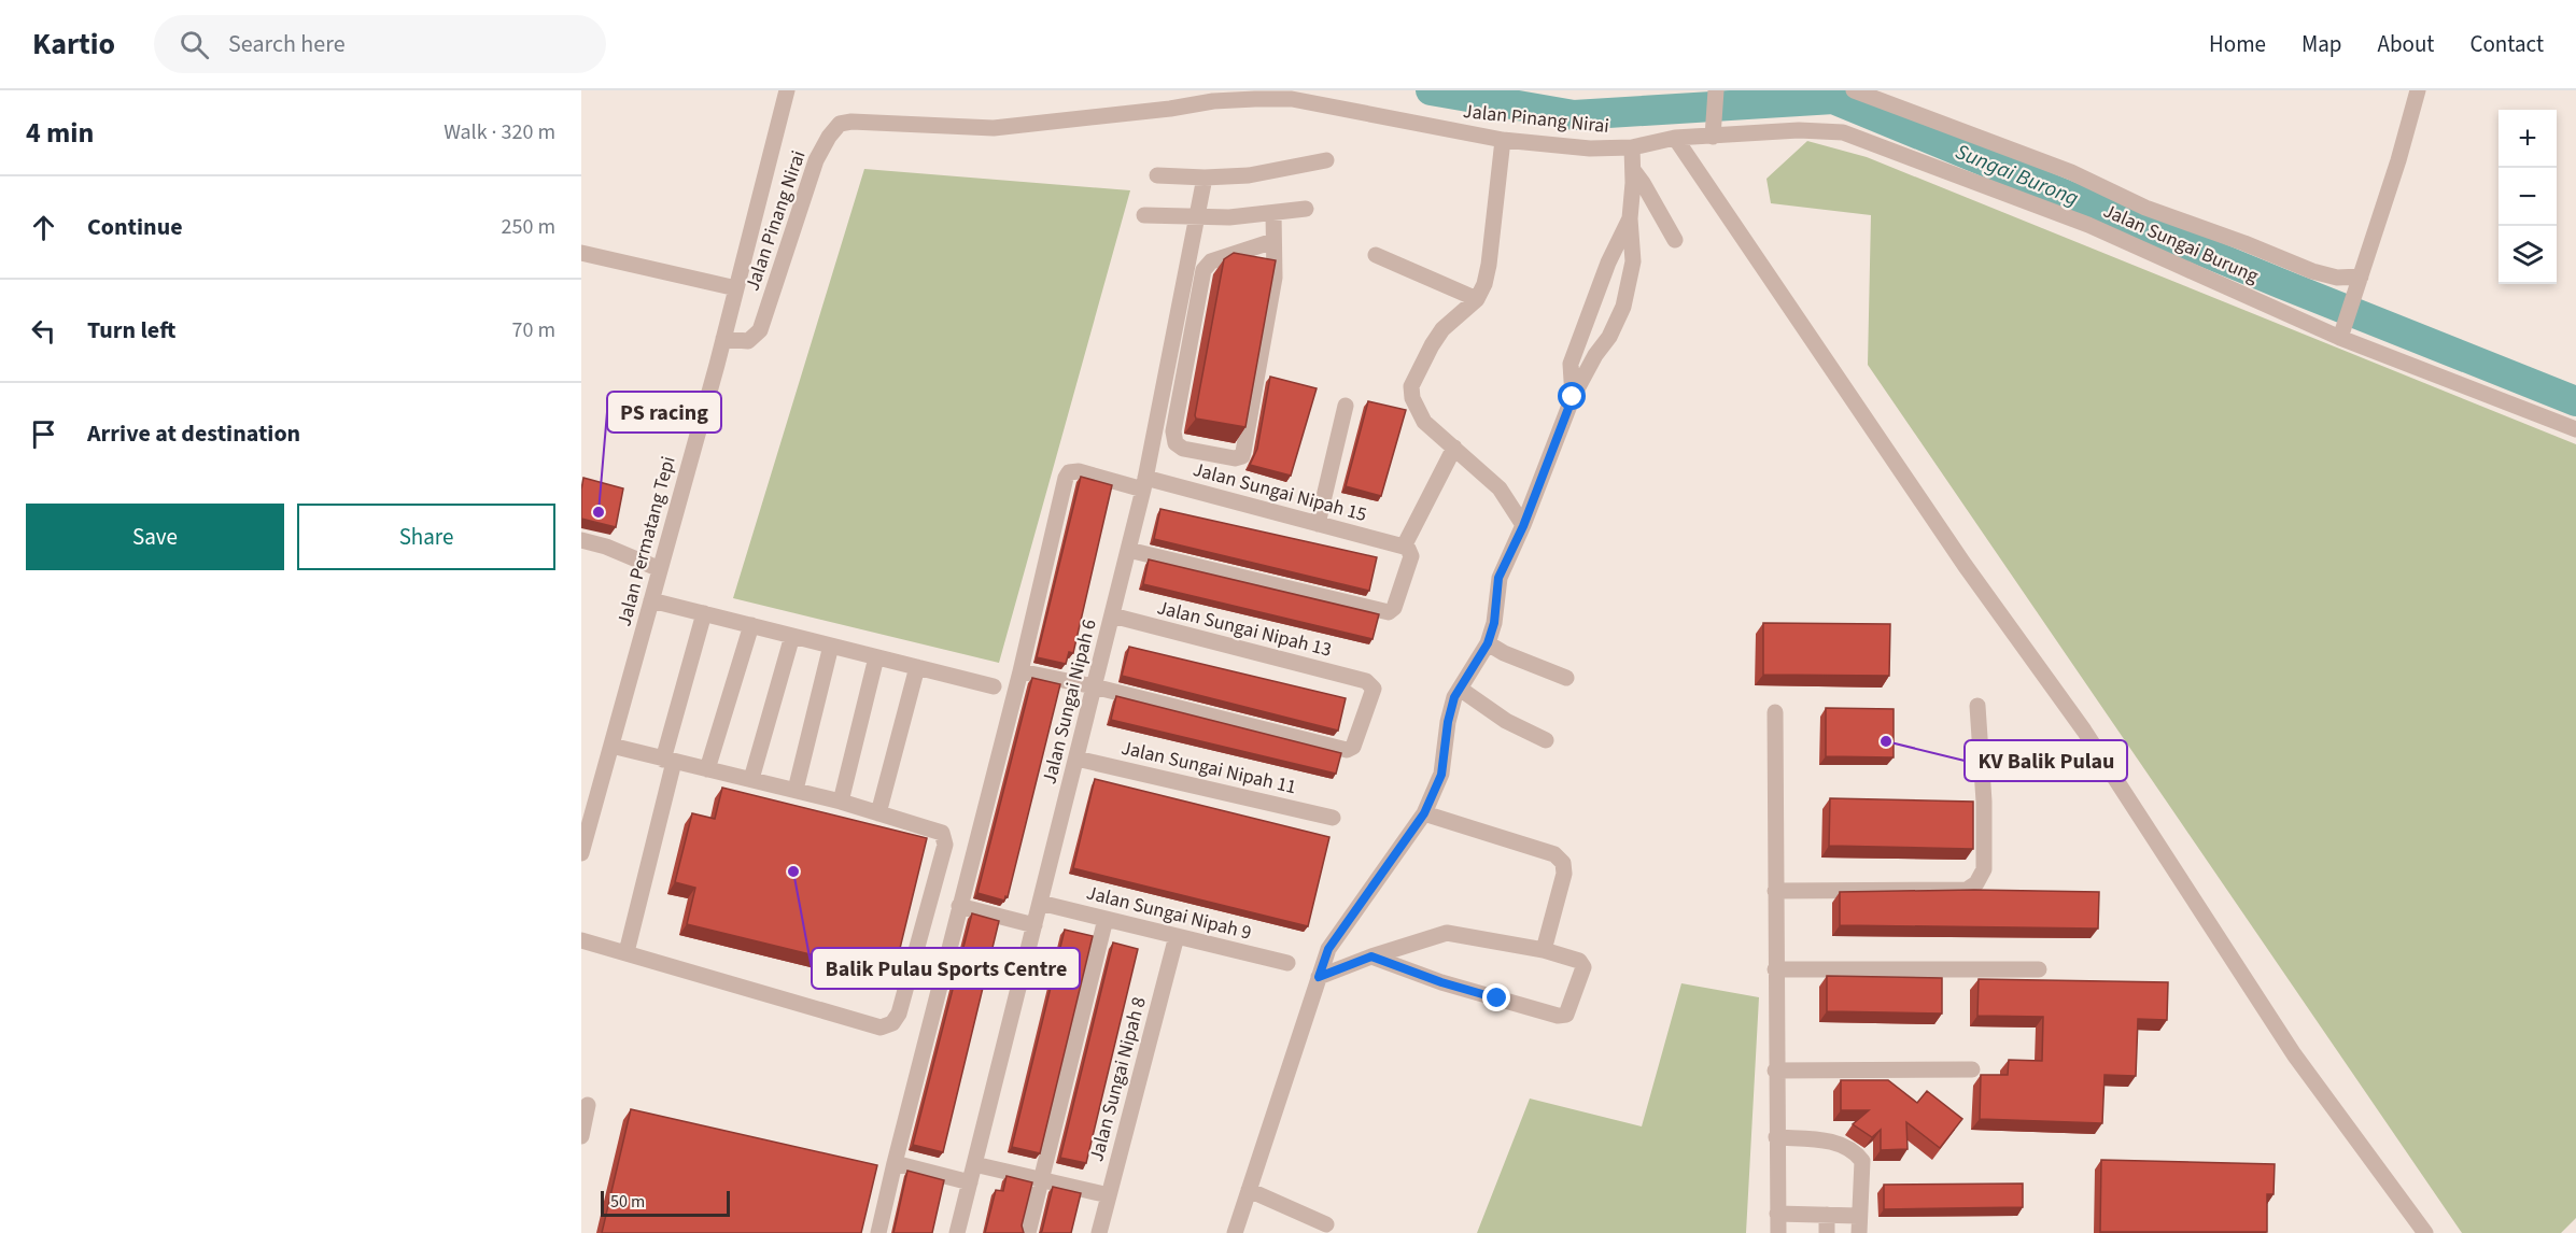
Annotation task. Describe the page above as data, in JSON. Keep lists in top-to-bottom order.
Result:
{
  "streets": {
    "street": [
      "Jalan Pinang Nirai",
      "Jalan Sungai Burung",
      "Jalan Sungai Nipah 15",
      "Jalan Permatang Tepi",
      "Jalan Sungai Nipah 13",
      "Jalan Sungai Nipah 6",
      "Jalan Sungai Nipah 11",
      "Jalan Sungai Nipah 9",
      "Jalan Sungai Nipah 8"
    ]
  },
  "crossings": [
    ["Jalan Pinang Nirai", "Jalan Sungai Burung"],
    ["Jalan Pinang Nirai", "Jalan Permatang Tepi"],
    ["Jalan Sungai Nipah 15", "Jalan Sungai Nipah 6"],
    ["Jalan Sungai Nipah 13", "Jalan Sungai Nipah 6"],
    ["Jalan Sungai Nipah 6", "Jalan Sungai Nipah 11"],
    ["Jalan Sungai Nipah 6", "Jalan Sungai Nipah 9"],
    ["Jalan Sungai Nipah 9", "Jalan Sungai Nipah 8"]
  ],
  "water": ["Sungai Burong"],
  "places": ["PS racing", "KV Balik Pulau", "Balik Pulau Sports Centre"],
  "scale_bar": "50 m",
  "page": {
    "header": "Kartio",
    "search": "Search here",
    "nav": [
      "Home",
      "Map",
      "About",
      "Contact"
    ],
    "heading": ["4 min", "Walk · 320 m"],
    "map_buttons": ["+", "−"],
    "list": [
      ["Continue", "250 m"],
      ["Turn left", "70 m"],
      "Arrive at destination"
    ],
    "buttons": ["Save", "Share"],
    "scale": "50 m"
  }
}
